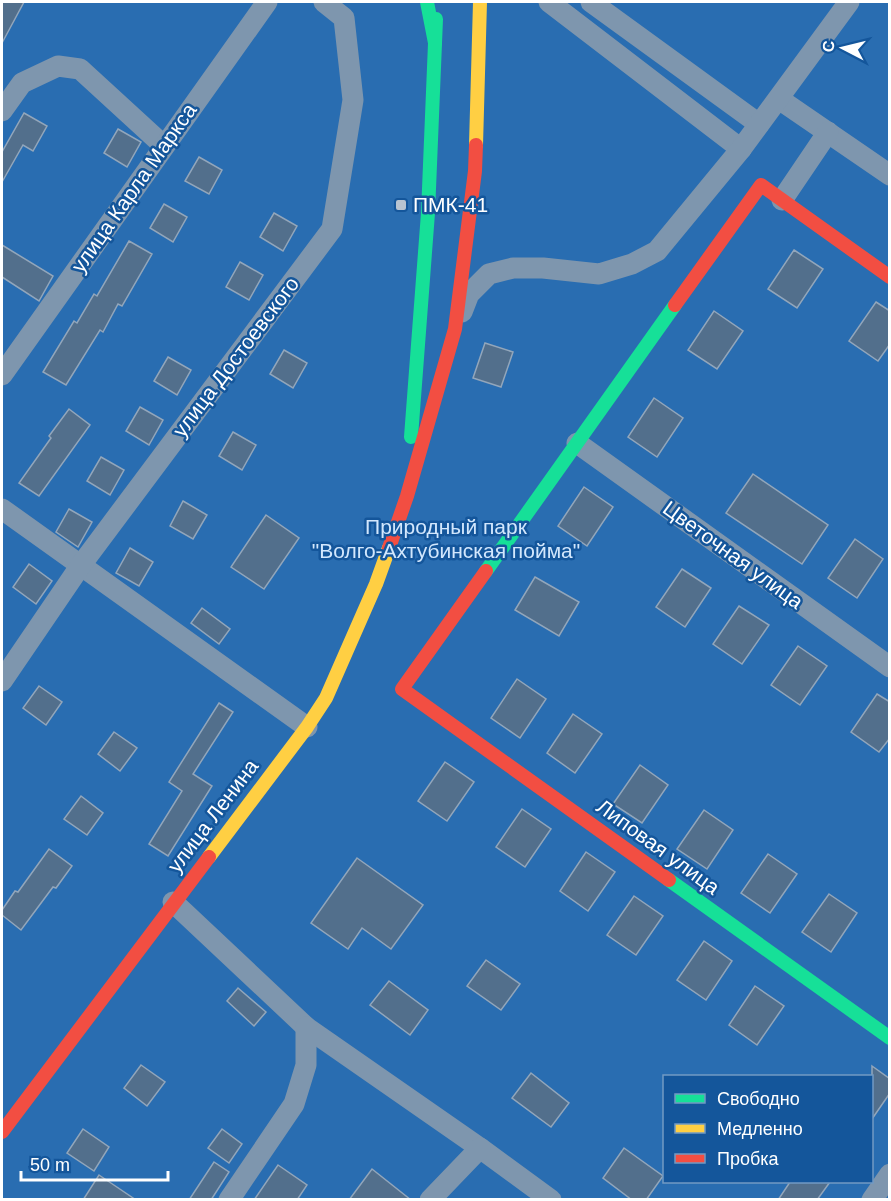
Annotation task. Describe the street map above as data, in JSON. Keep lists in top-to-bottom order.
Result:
{
  "streets": {
    "street": [
      "улица Карла Маркса",
      "улица Достоевского",
      "Цветочная улица",
      "улица Ленина",
      "Липовая улица"
    ]
  },
  "crossings": [
    ["Цветочная улица", "Липовая улица"]
  ],
  "parks": ["Природный парк \"Волго-Ахтубинская пойма\""],
  "places": {
    "transit": ["ПМК-41"]
  },
  "legend": ["Свободно", "Медленно", "Пробка"],
  "scale_bar": "50 m",
  "north": "left"
}
